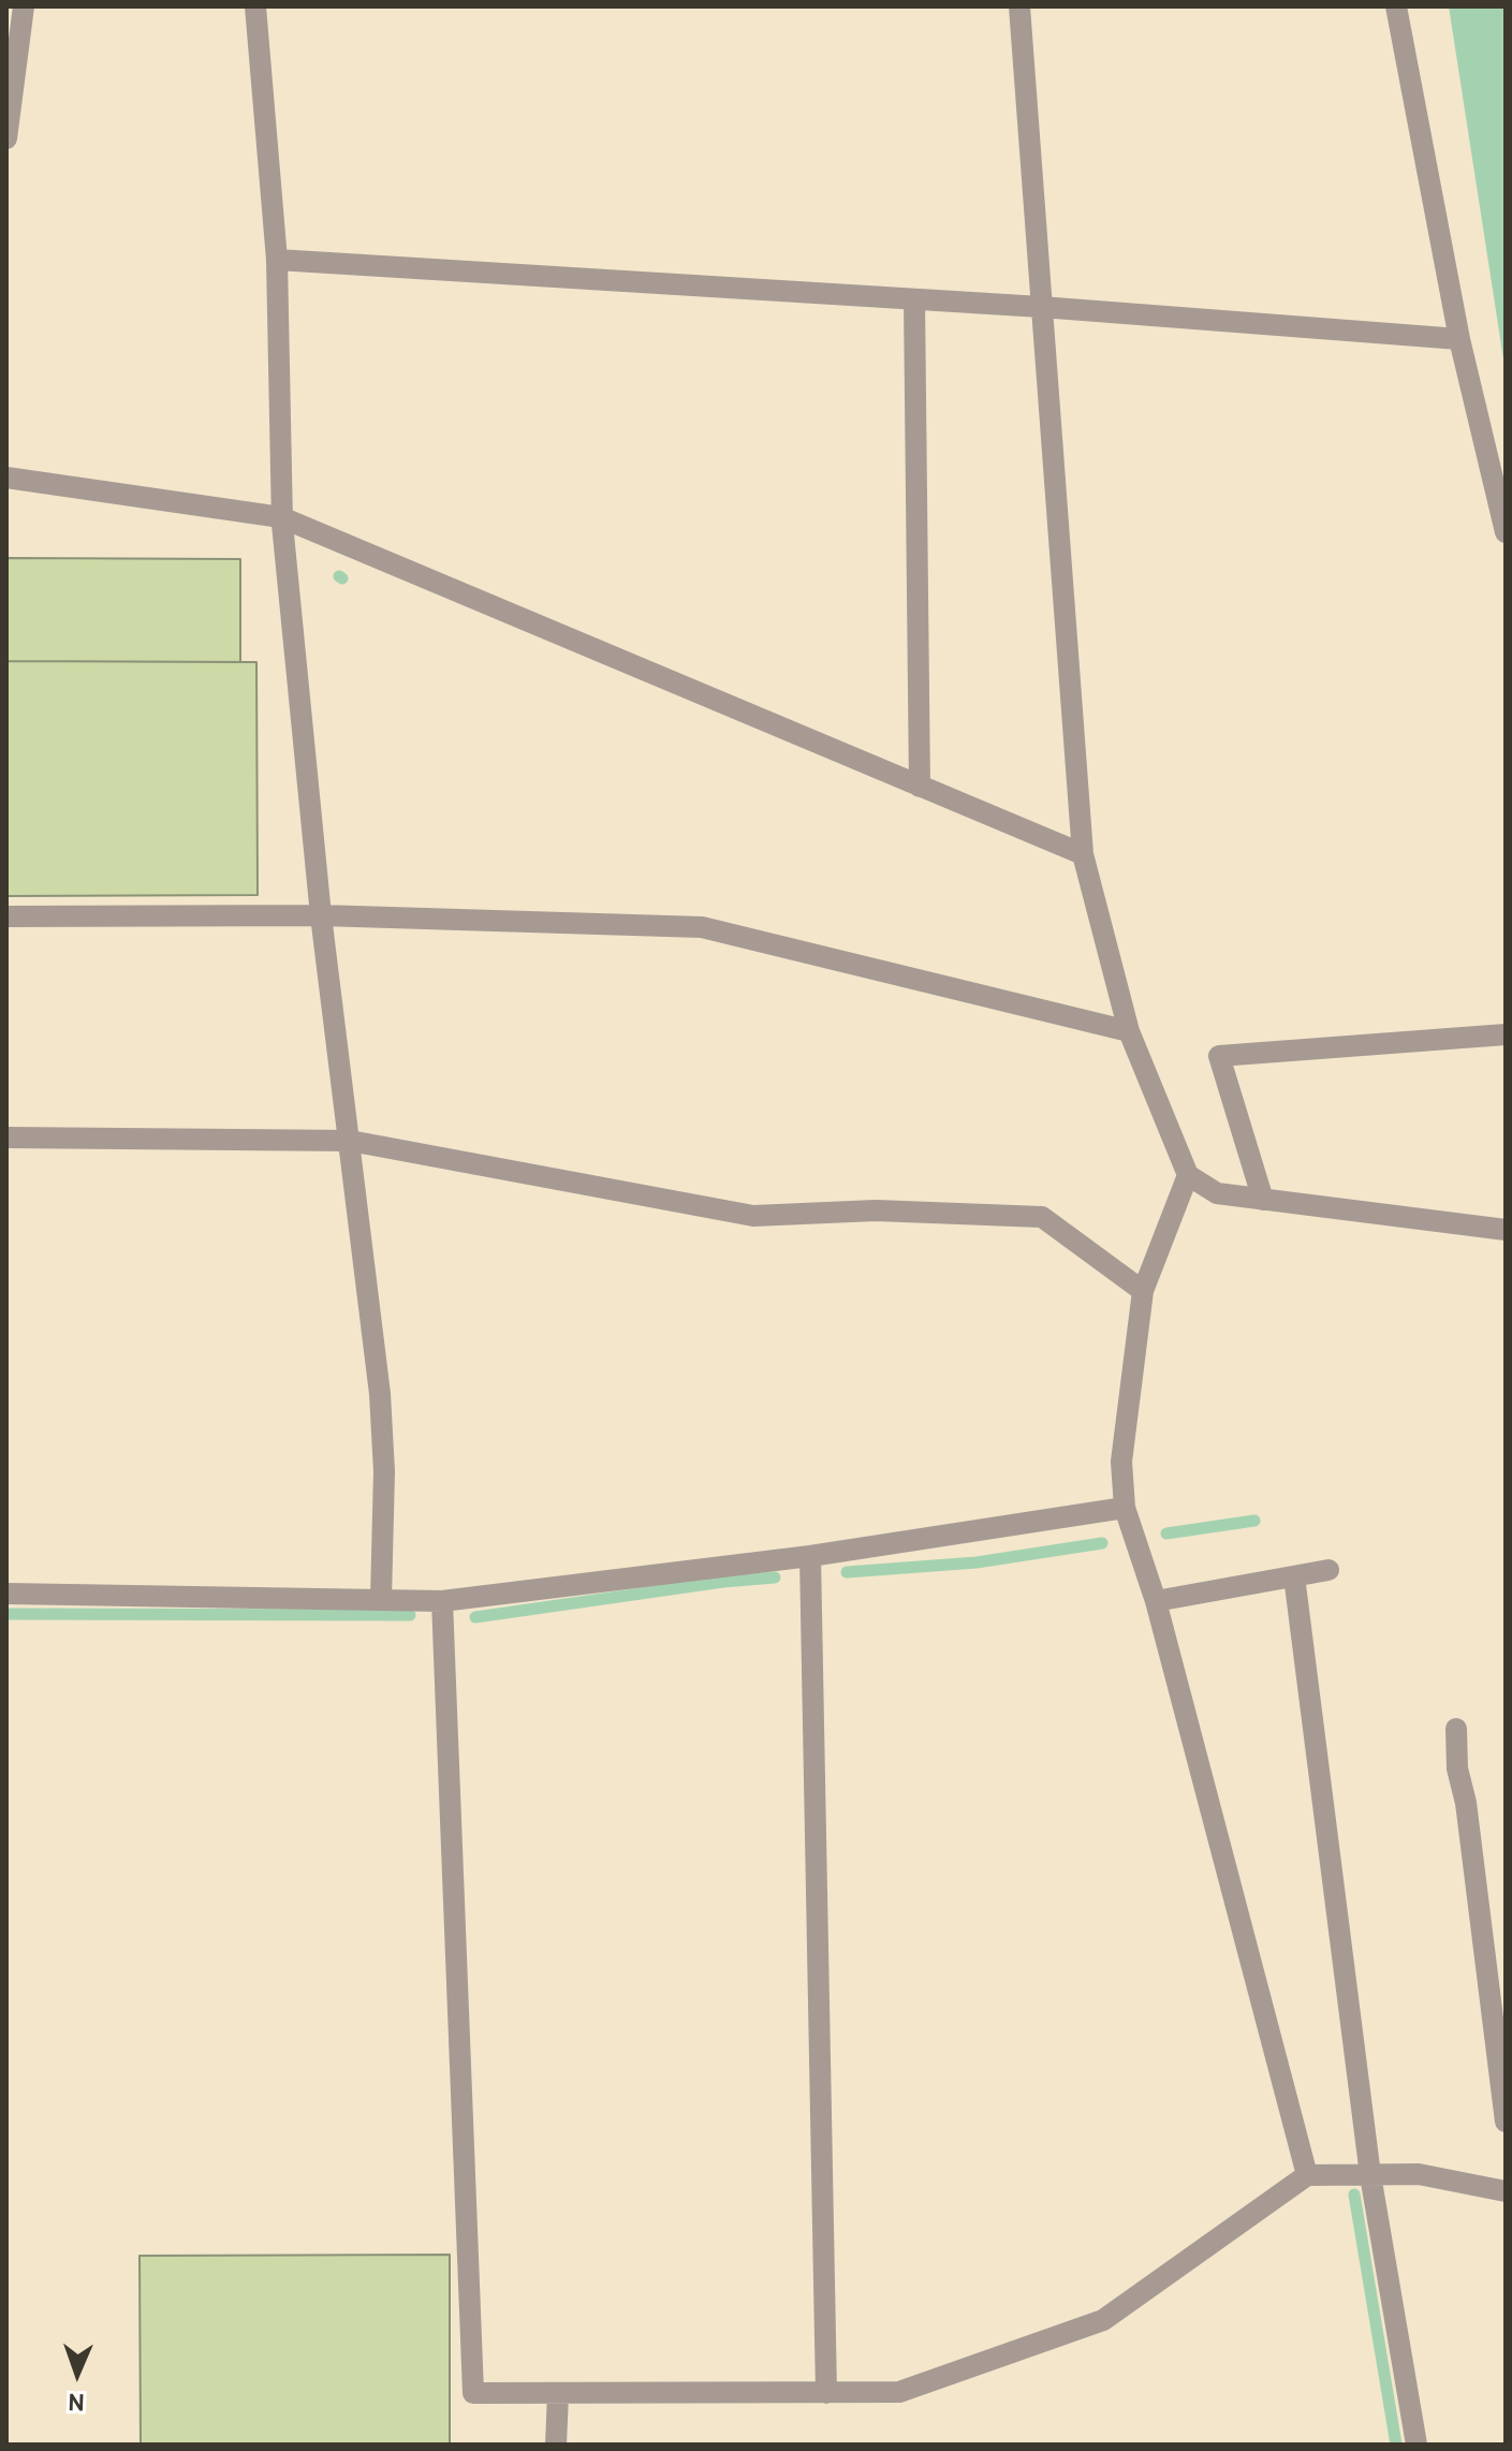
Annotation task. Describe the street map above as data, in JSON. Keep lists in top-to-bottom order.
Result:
{
  "north": "bottom"
}
